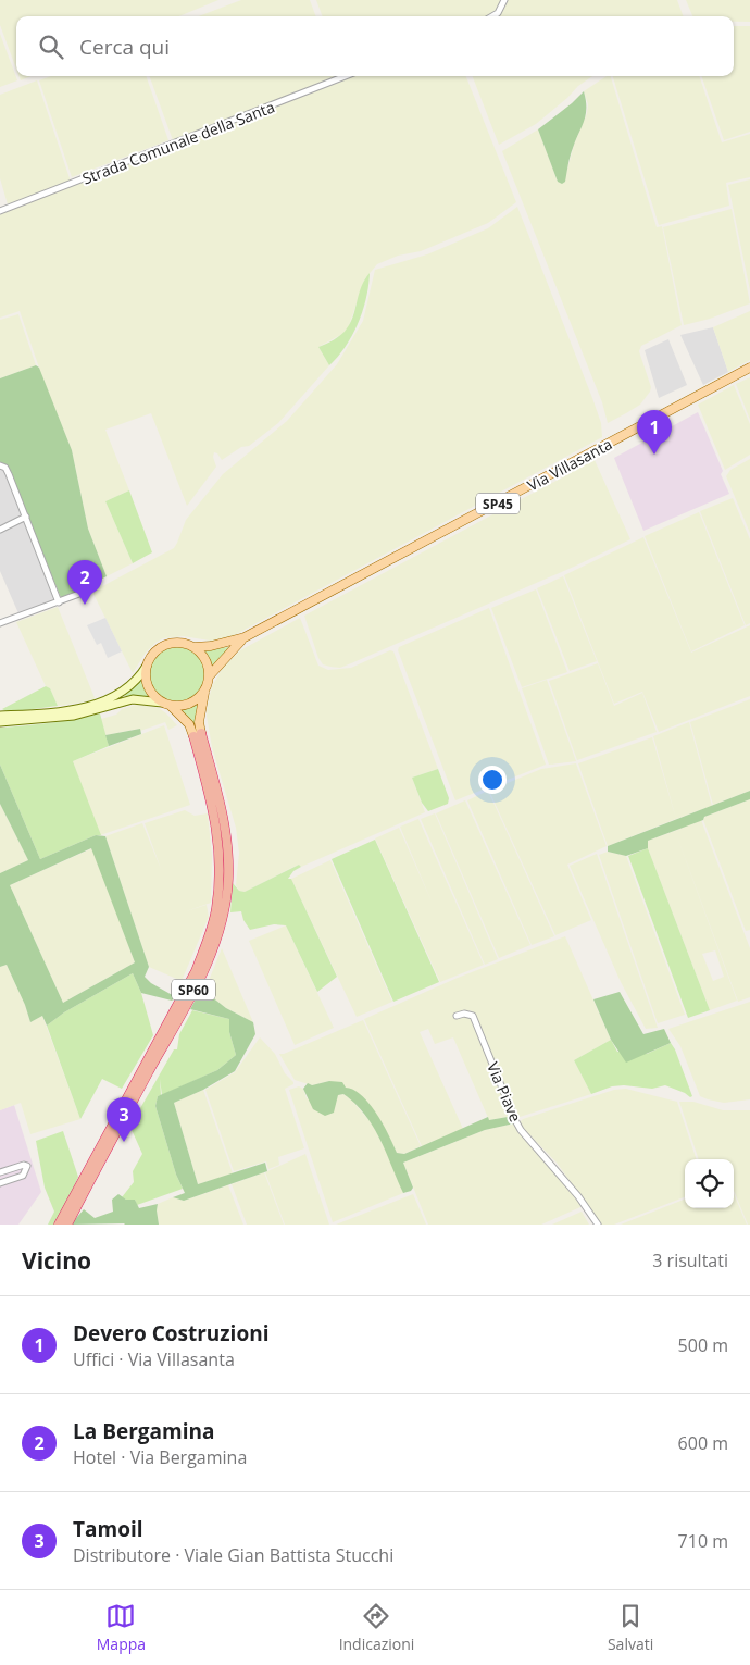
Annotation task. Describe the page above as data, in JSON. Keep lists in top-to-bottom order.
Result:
{
  "streets": {
    "highway": ["SP60"],
    "main road": ["Via Villasanta", "SP45"],
    "street": ["Strada Comunale della Santa", "Via Piave"]
  },
  "crossings": [
    ["Via Villasanta", "SP45"],
    ["SP45", "SP60"]
  ],
  "page": {
    "search": "Cerca qui",
    "pins": ["1", "2", "3"],
    "heading": ["Vicino", "3 risultati"],
    "list": [
      {
        "mark": "1",
        "name": "Devero Costruzioni",
        "note": "Uffici · Via Villasanta",
        "value": "500 m"
      },
      {
        "mark": "2",
        "name": "La Bergamina",
        "note": "Hotel · Via Bergamina",
        "value": "600 m"
      },
      {
        "mark": "3",
        "name": "Tamoil",
        "note": "Distributore · Viale Gian Battista Stucchi",
        "value": "710 m"
      }
    ],
    "nav": ["Mappa", "Indicazioni", "Salvati"]
  }
}
